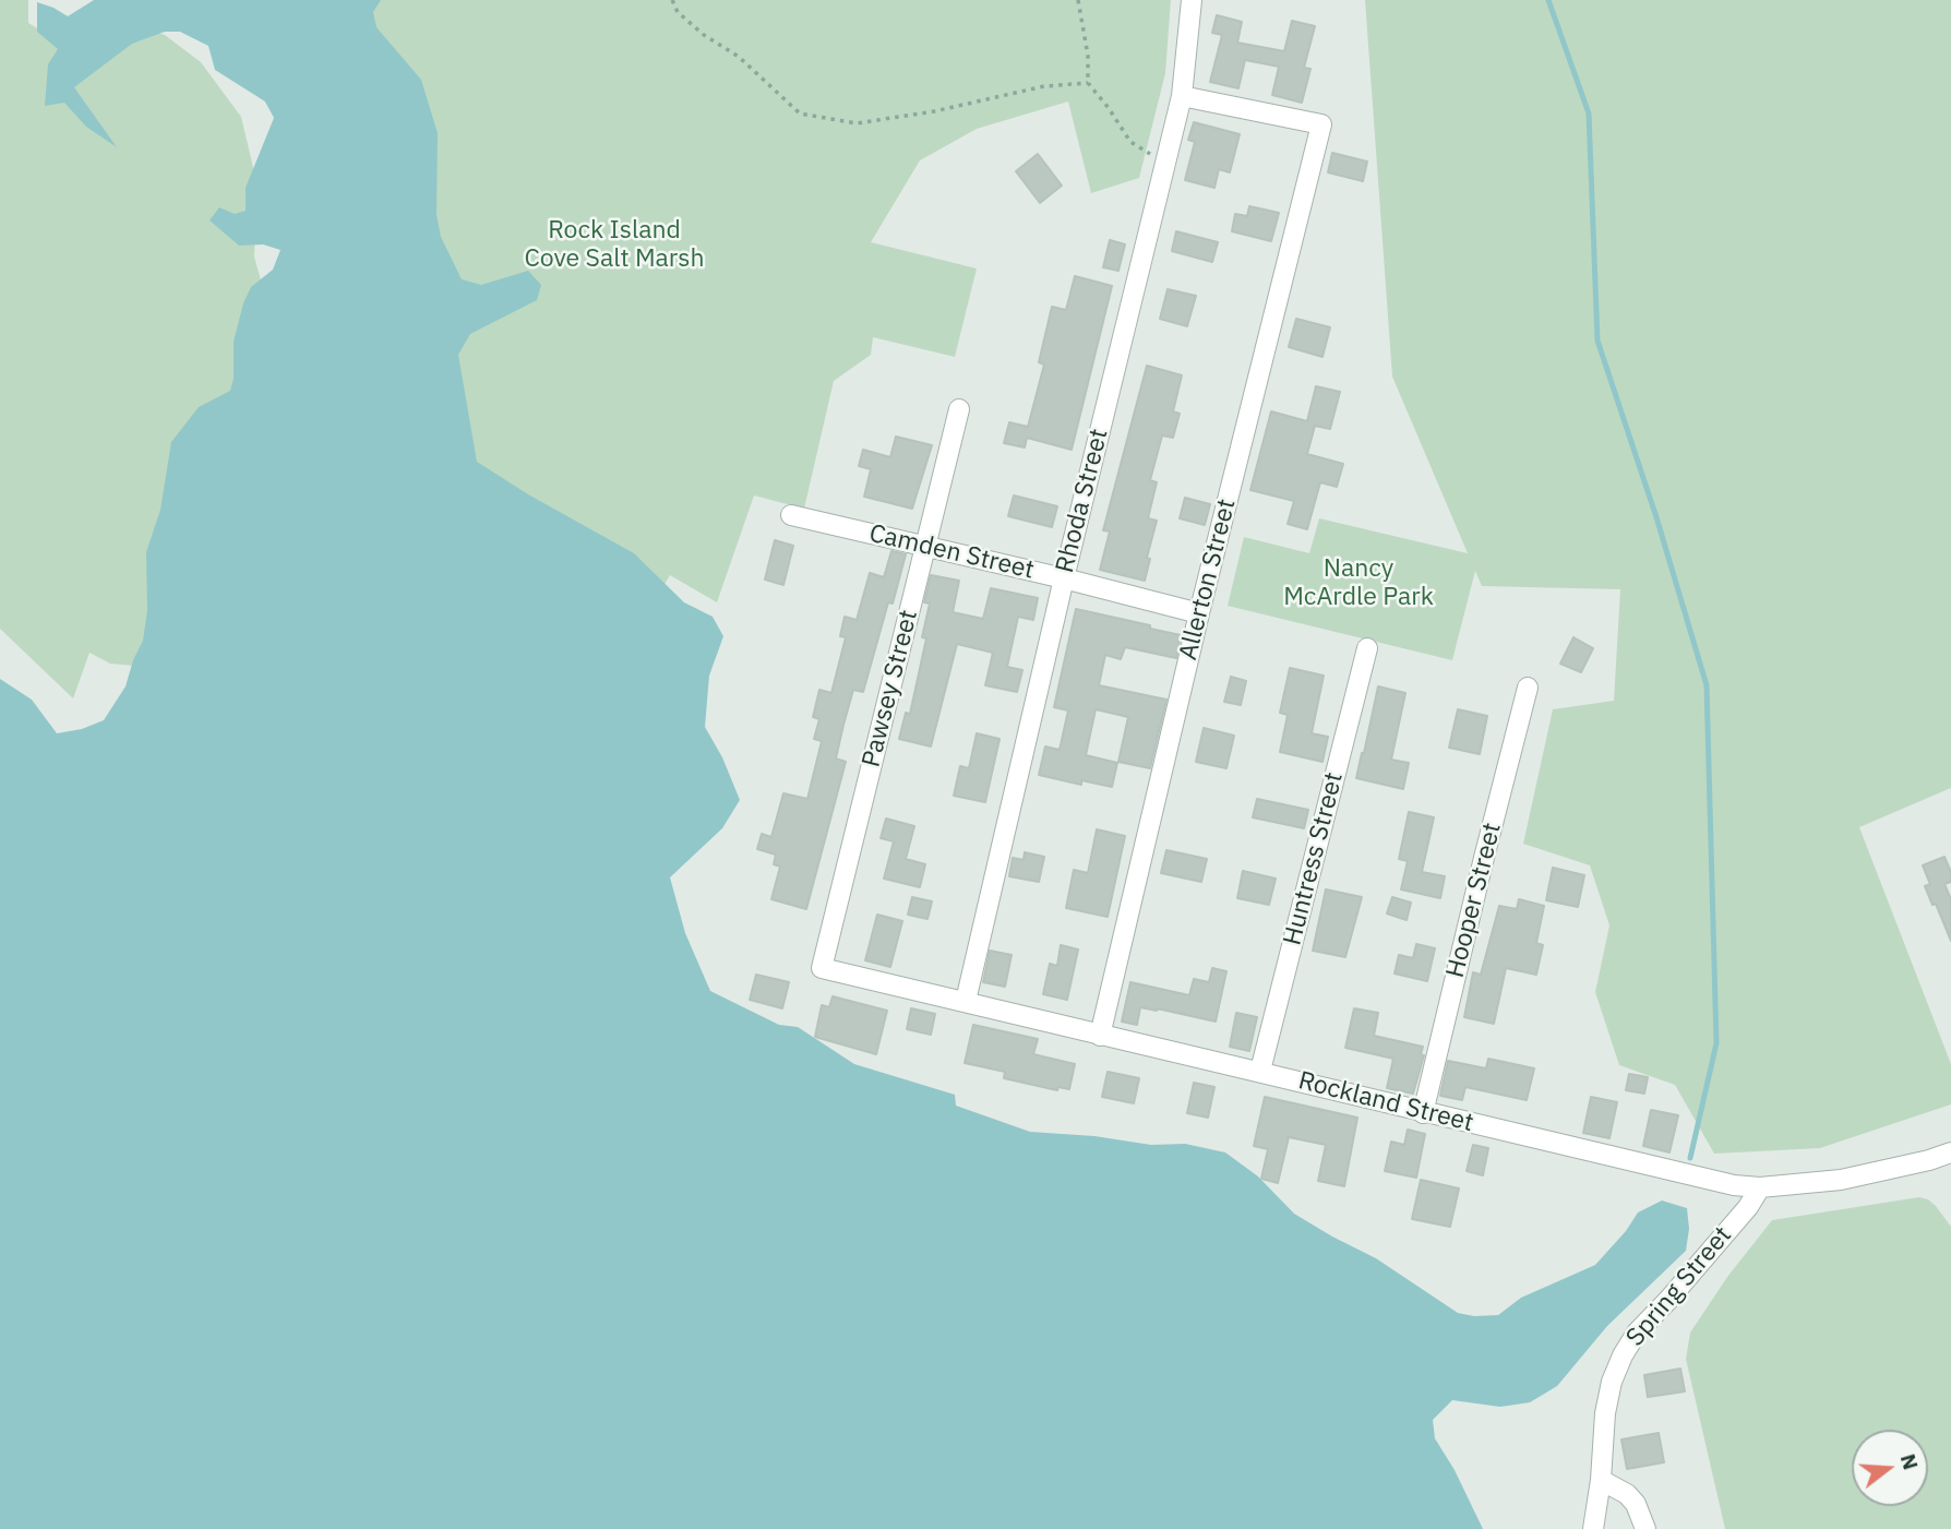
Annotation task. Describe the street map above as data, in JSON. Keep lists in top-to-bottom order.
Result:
{
  "streets": {
    "street": [
      "Rhoda Street",
      "Camden Street",
      "Allerton Street",
      "Pawsey Street",
      "Huntress Street",
      "Hooper Street",
      "Rockland Street",
      "Spring Street"
    ]
  },
  "crossings": [
    ["Rhoda Street", "Camden Street"],
    ["Rhoda Street", "Allerton Street"],
    ["Rhoda Street", "Rockland Street"],
    ["Camden Street", "Allerton Street"],
    ["Camden Street", "Pawsey Street"],
    ["Allerton Street", "Rockland Street"],
    ["Pawsey Street", "Rockland Street"],
    ["Huntress Street", "Rockland Street"],
    ["Hooper Street", "Rockland Street"],
    ["Rockland Street", "Spring Street"]
  ],
  "parks": ["Rock Island Cove Salt Marsh", "Nancy McArdle Park"],
  "north": "right"
}
